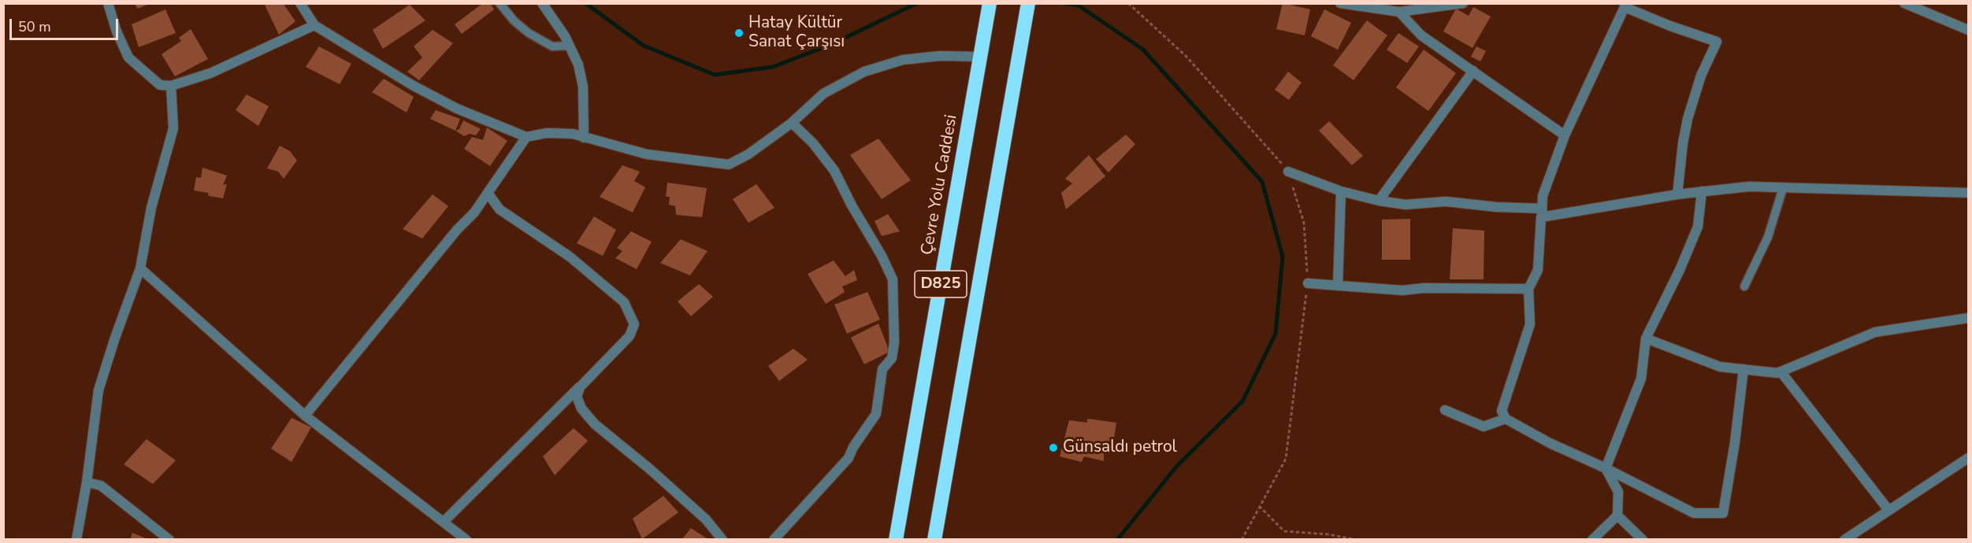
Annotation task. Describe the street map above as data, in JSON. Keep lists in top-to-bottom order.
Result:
{
  "streets": {
    "highway": ["Çevre Yolu Caddesi", "D825"]
  },
  "places": ["Hatay Kültür Sanat Çarşısı", "Günsaldı petrol"],
  "scale_bar": "50 m"
}
